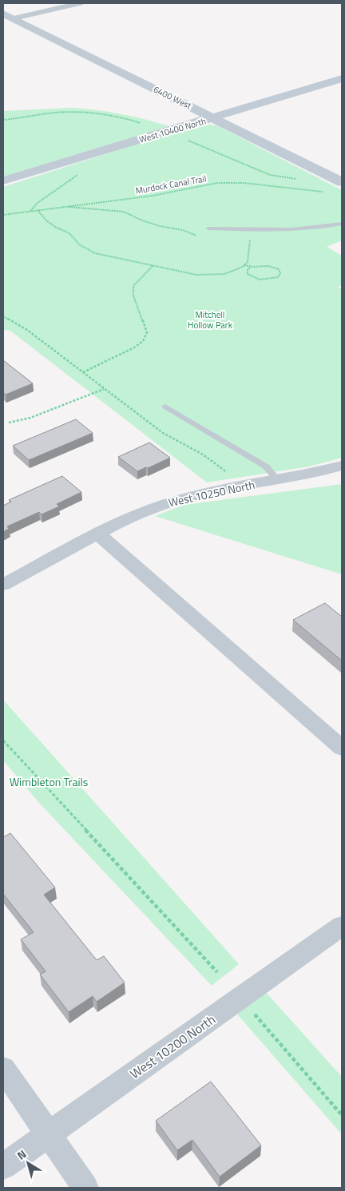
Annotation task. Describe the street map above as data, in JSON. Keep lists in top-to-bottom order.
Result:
{
  "streets": {
    "street": [
      "6400 West",
      "West 10400 North",
      "West 10250 North",
      "West 10200 North"
    ],
    "path": ["Murdock Canal Trail"]
  },
  "crossings": [
    ["6400 West", "West 10400 North"]
  ],
  "parks": ["Mitchell Hollow Park", "Wimbleton Trails"],
  "north": "top left"
}
